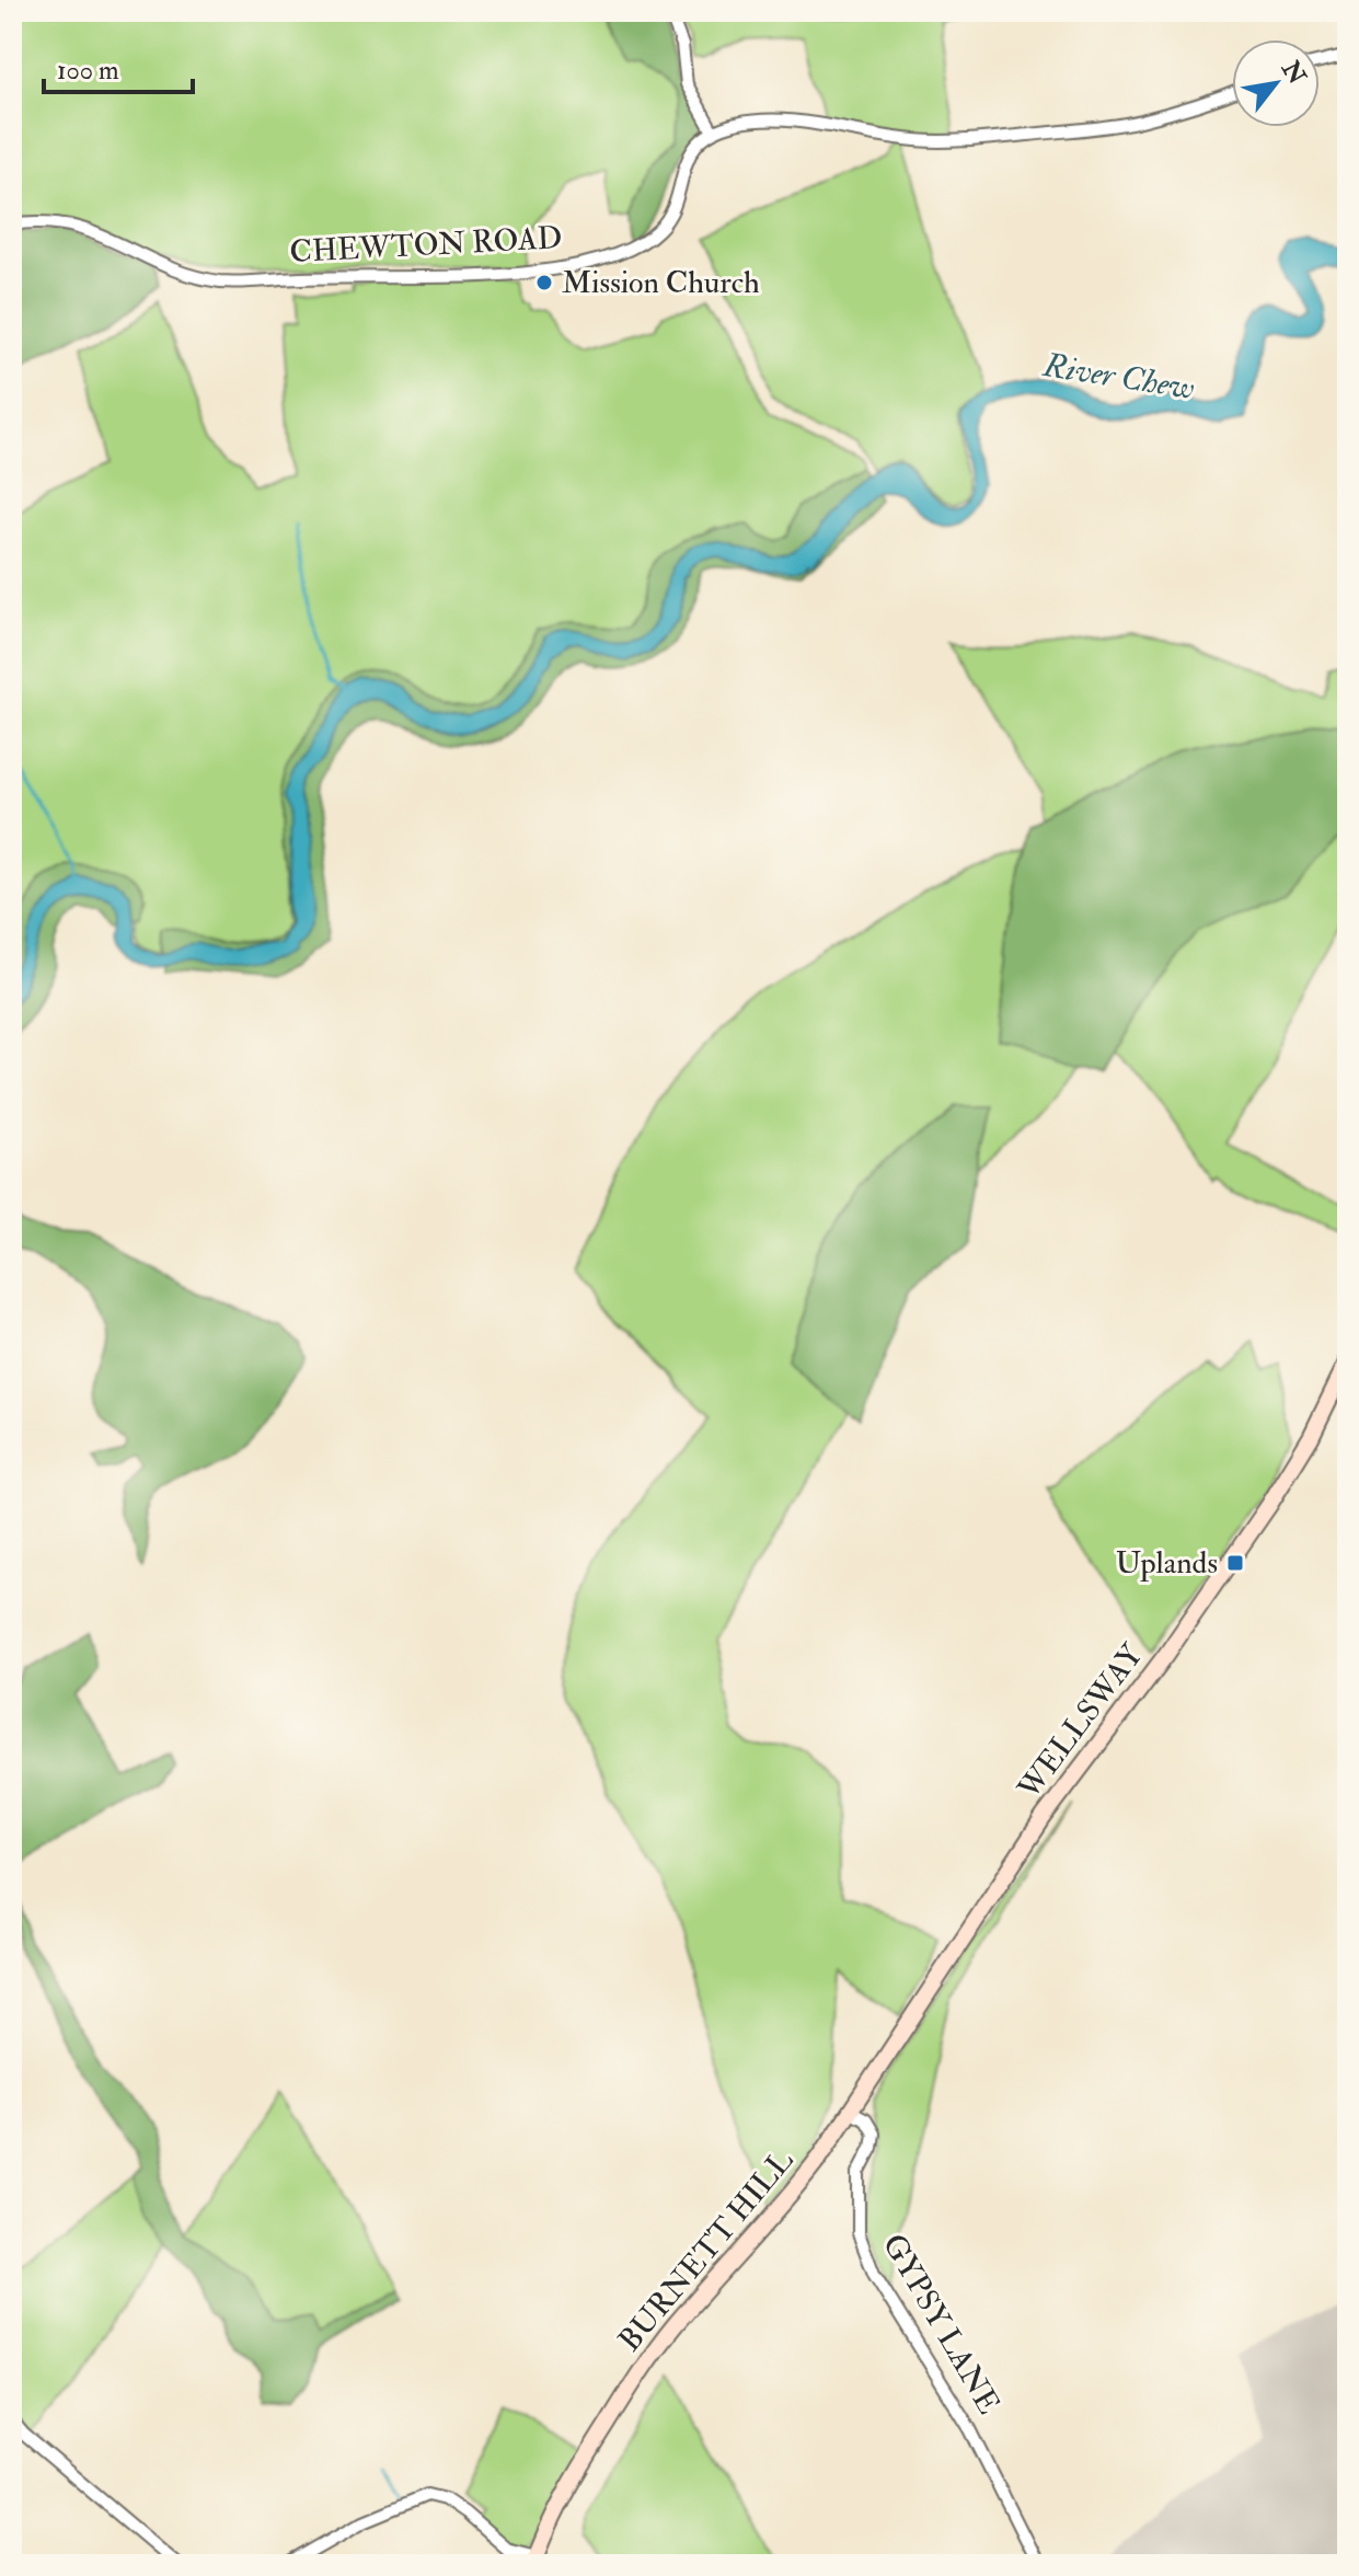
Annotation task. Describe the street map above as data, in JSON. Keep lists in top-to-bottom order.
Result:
{
  "streets": {
    "main road": ["WELLSWAY", "BURNETT HILL"],
    "street": ["CHEWTON ROAD", "GYPSY LANE"]
  },
  "crossings": [
    ["WELLSWAY", "BURNETT HILL"],
    ["WELLSWAY", "GYPSY LANE"],
    ["BURNETT HILL", "GYPSY LANE"]
  ],
  "water": ["River Chew"],
  "places": {
    "other": ["Mission Church"],
    "transit": ["Uplands"]
  },
  "scale_bar": "100 m",
  "north": "top right"
}
